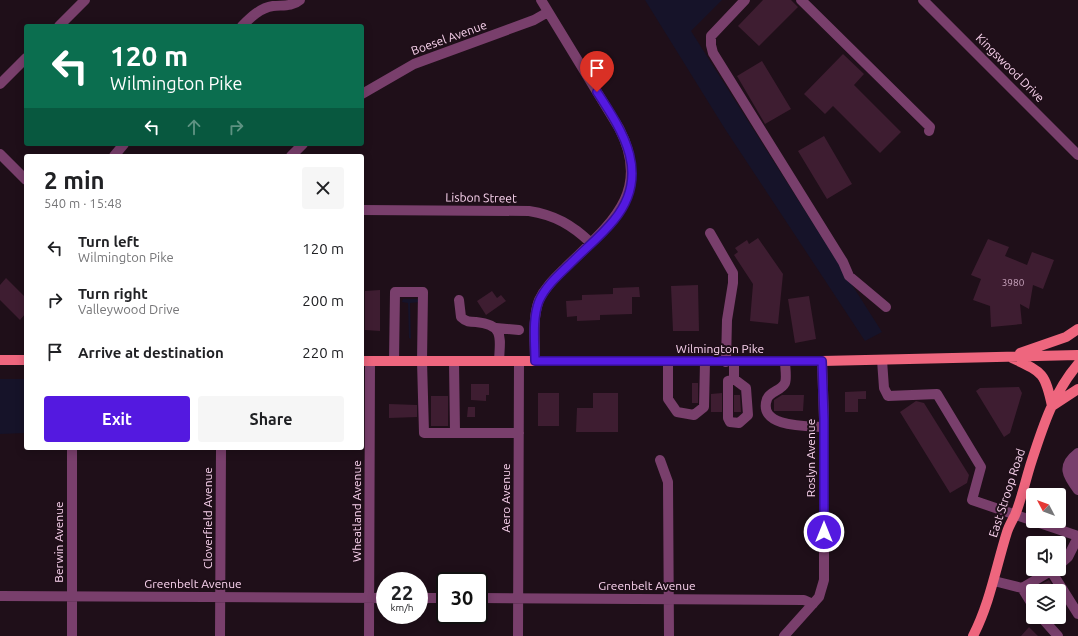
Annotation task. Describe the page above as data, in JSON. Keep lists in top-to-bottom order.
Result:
{
  "streets": {
    "main road": ["Wilmington Pike", "East Stroop Road"],
    "street": [
      "Boesel Avenue",
      "Kingswood Drive",
      "Lisbon Street",
      "Roslyn Avenue",
      "Aero Avenue",
      "Wheatland Avenue",
      "Cloverfield Avenue",
      "Berwin Avenue",
      "Greenbelt Avenue"
    ]
  },
  "crossings": [
    ["Wilmington Pike", "Roslyn Avenue"],
    ["Wilmington Pike", "Aero Avenue"],
    ["Wilmington Pike", "Wheatland Avenue"],
    ["Roslyn Avenue", "Greenbelt Avenue"],
    ["Aero Avenue", "Greenbelt Avenue"],
    ["Wheatland Avenue", "Greenbelt Avenue"],
    ["Cloverfield Avenue", "Greenbelt Avenue"],
    ["Berwin Avenue", "Greenbelt Avenue"]
  ],
  "house_numbers": ["3980"],
  "north": "top left",
  "page": {
    "turn": ["120 m", "Wilmington Pike"],
    "heading": ["2 min", "540 m · 15:48"],
    "list": [
      {
        "name": "Turn left",
        "note": "Wilmington Pike",
        "value": "120 m"
      },
      {
        "name": "Turn right",
        "note": "Valleywood Drive",
        "value": "200 m"
      },
      {
        "name": "Arrive at destination",
        "value": "220 m"
      }
    ],
    "buttons": ["Exit", "Share"],
    "speed": "22 km/h",
    "limit": "30"
  }
}
